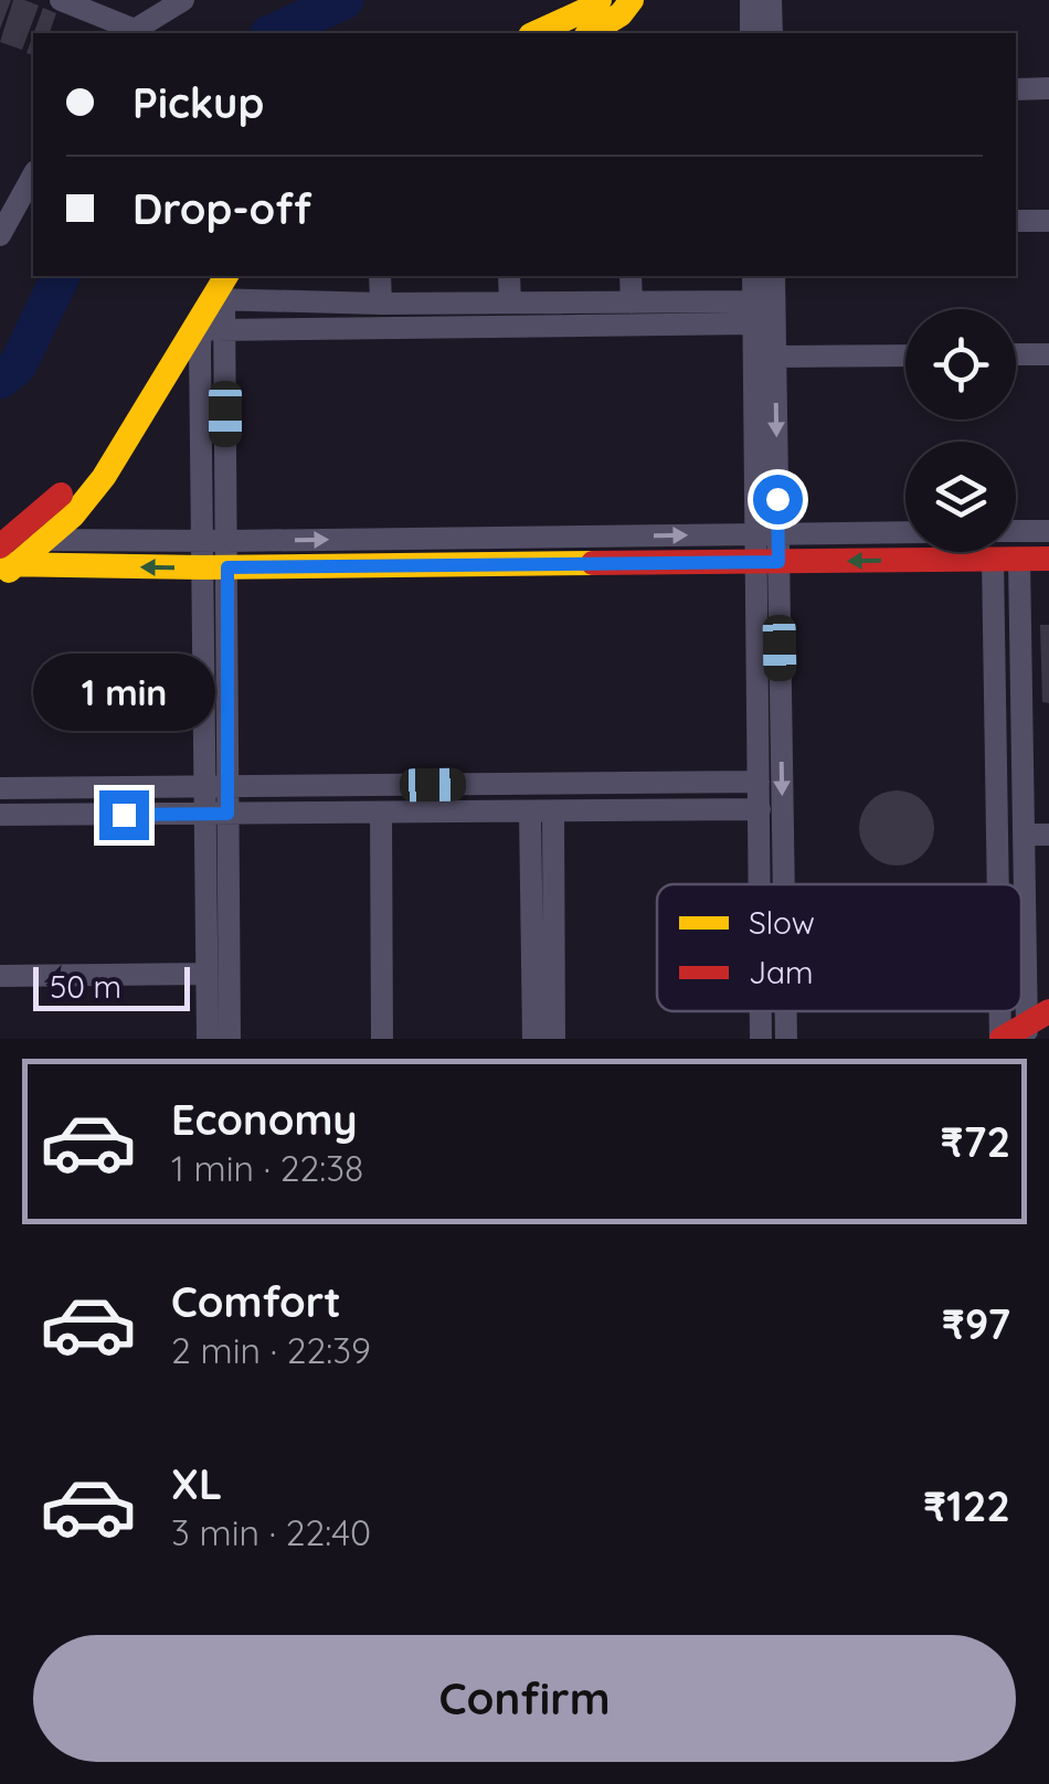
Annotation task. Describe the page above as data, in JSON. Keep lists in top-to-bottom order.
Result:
{
  "legend": ["Slow", "Jam"],
  "scale_bar": "50 m",
  "page": {
    "banner": ["Pickup", "Drop-off"],
    "bubble": "1 min",
    "scale": "50 m",
    "list": [
      {
        "name": "Economy",
        "note": "1 min · 22:38",
        "value": "₹72"
      },
      {
        "name": "Comfort",
        "note": "2 min · 22:39",
        "value": "₹97"
      },
      {
        "name": "XL",
        "note": "3 min · 22:40",
        "value": "₹122"
      }
    ],
    "buttons": "Confirm"
  }
}
